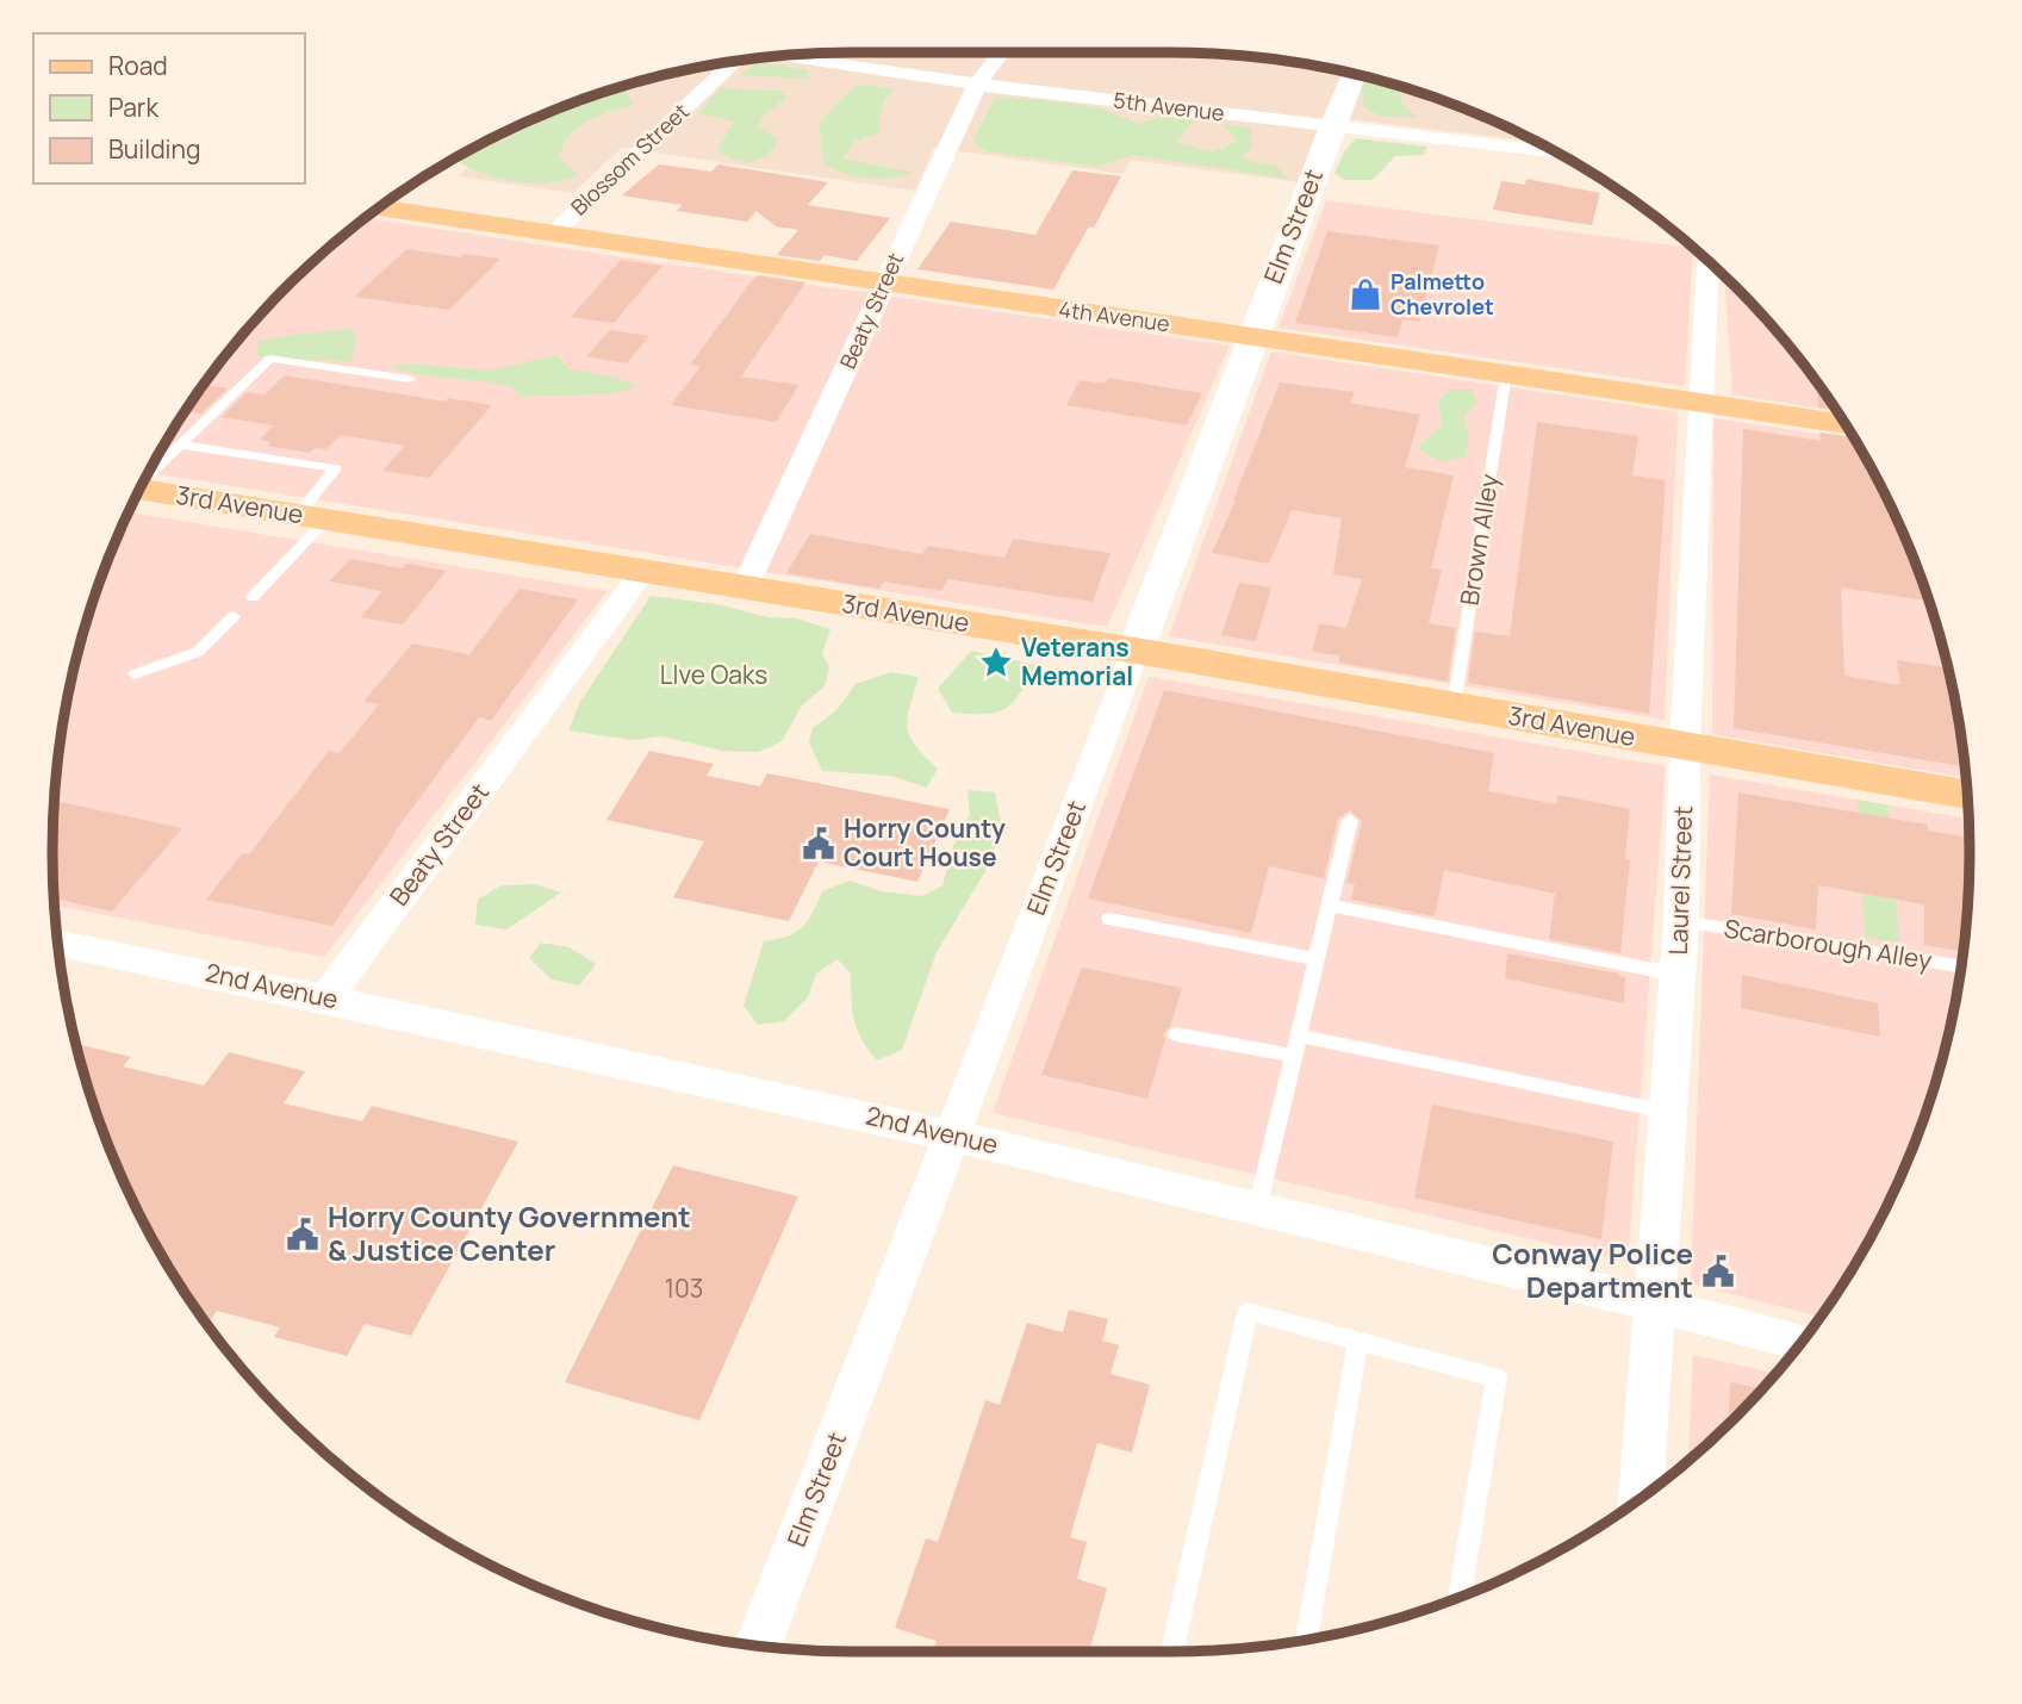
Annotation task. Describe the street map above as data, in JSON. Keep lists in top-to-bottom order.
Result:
{
  "streets": {
    "main road": ["4th Avenue", "3rd Avenue"],
    "street": [
      "5th Avenue",
      "Blossom Street",
      "Elm Street",
      "Beaty Street",
      "Laurel Street",
      "2nd Avenue"
    ],
    "lane": ["Brown Alley", "Scarborough Alley"]
  },
  "crossings": [
    ["5th Avenue", "Elm Street"],
    ["5th Avenue", "Beaty Street"],
    ["Blossom Street", "4th Avenue"],
    ["Elm Street", "4th Avenue"],
    ["Elm Street", "3rd Avenue"],
    ["Elm Street", "2nd Avenue"],
    ["Beaty Street", "4th Avenue"],
    ["Beaty Street", "3rd Avenue"],
    ["Beaty Street", "2nd Avenue"],
    ["4th Avenue", "Brown Alley"],
    ["4th Avenue", "Laurel Street"],
    ["3rd Avenue", "Brown Alley"],
    ["3rd Avenue", "Laurel Street"],
    ["Laurel Street", "Scarborough Alley"],
    ["Laurel Street", "2nd Avenue"]
  ],
  "parks": ["LIve Oaks"],
  "places": {
    "shop": ["Palmetto Chevrolet"],
    "place": ["Veterans Memorial"],
    "public building": ["Horry County Court House", "Horry County Government & Justice Center", "Conway Police Department"]
  },
  "house_numbers": ["103"],
  "legend": ["Road", "Park", "Building"]
}
